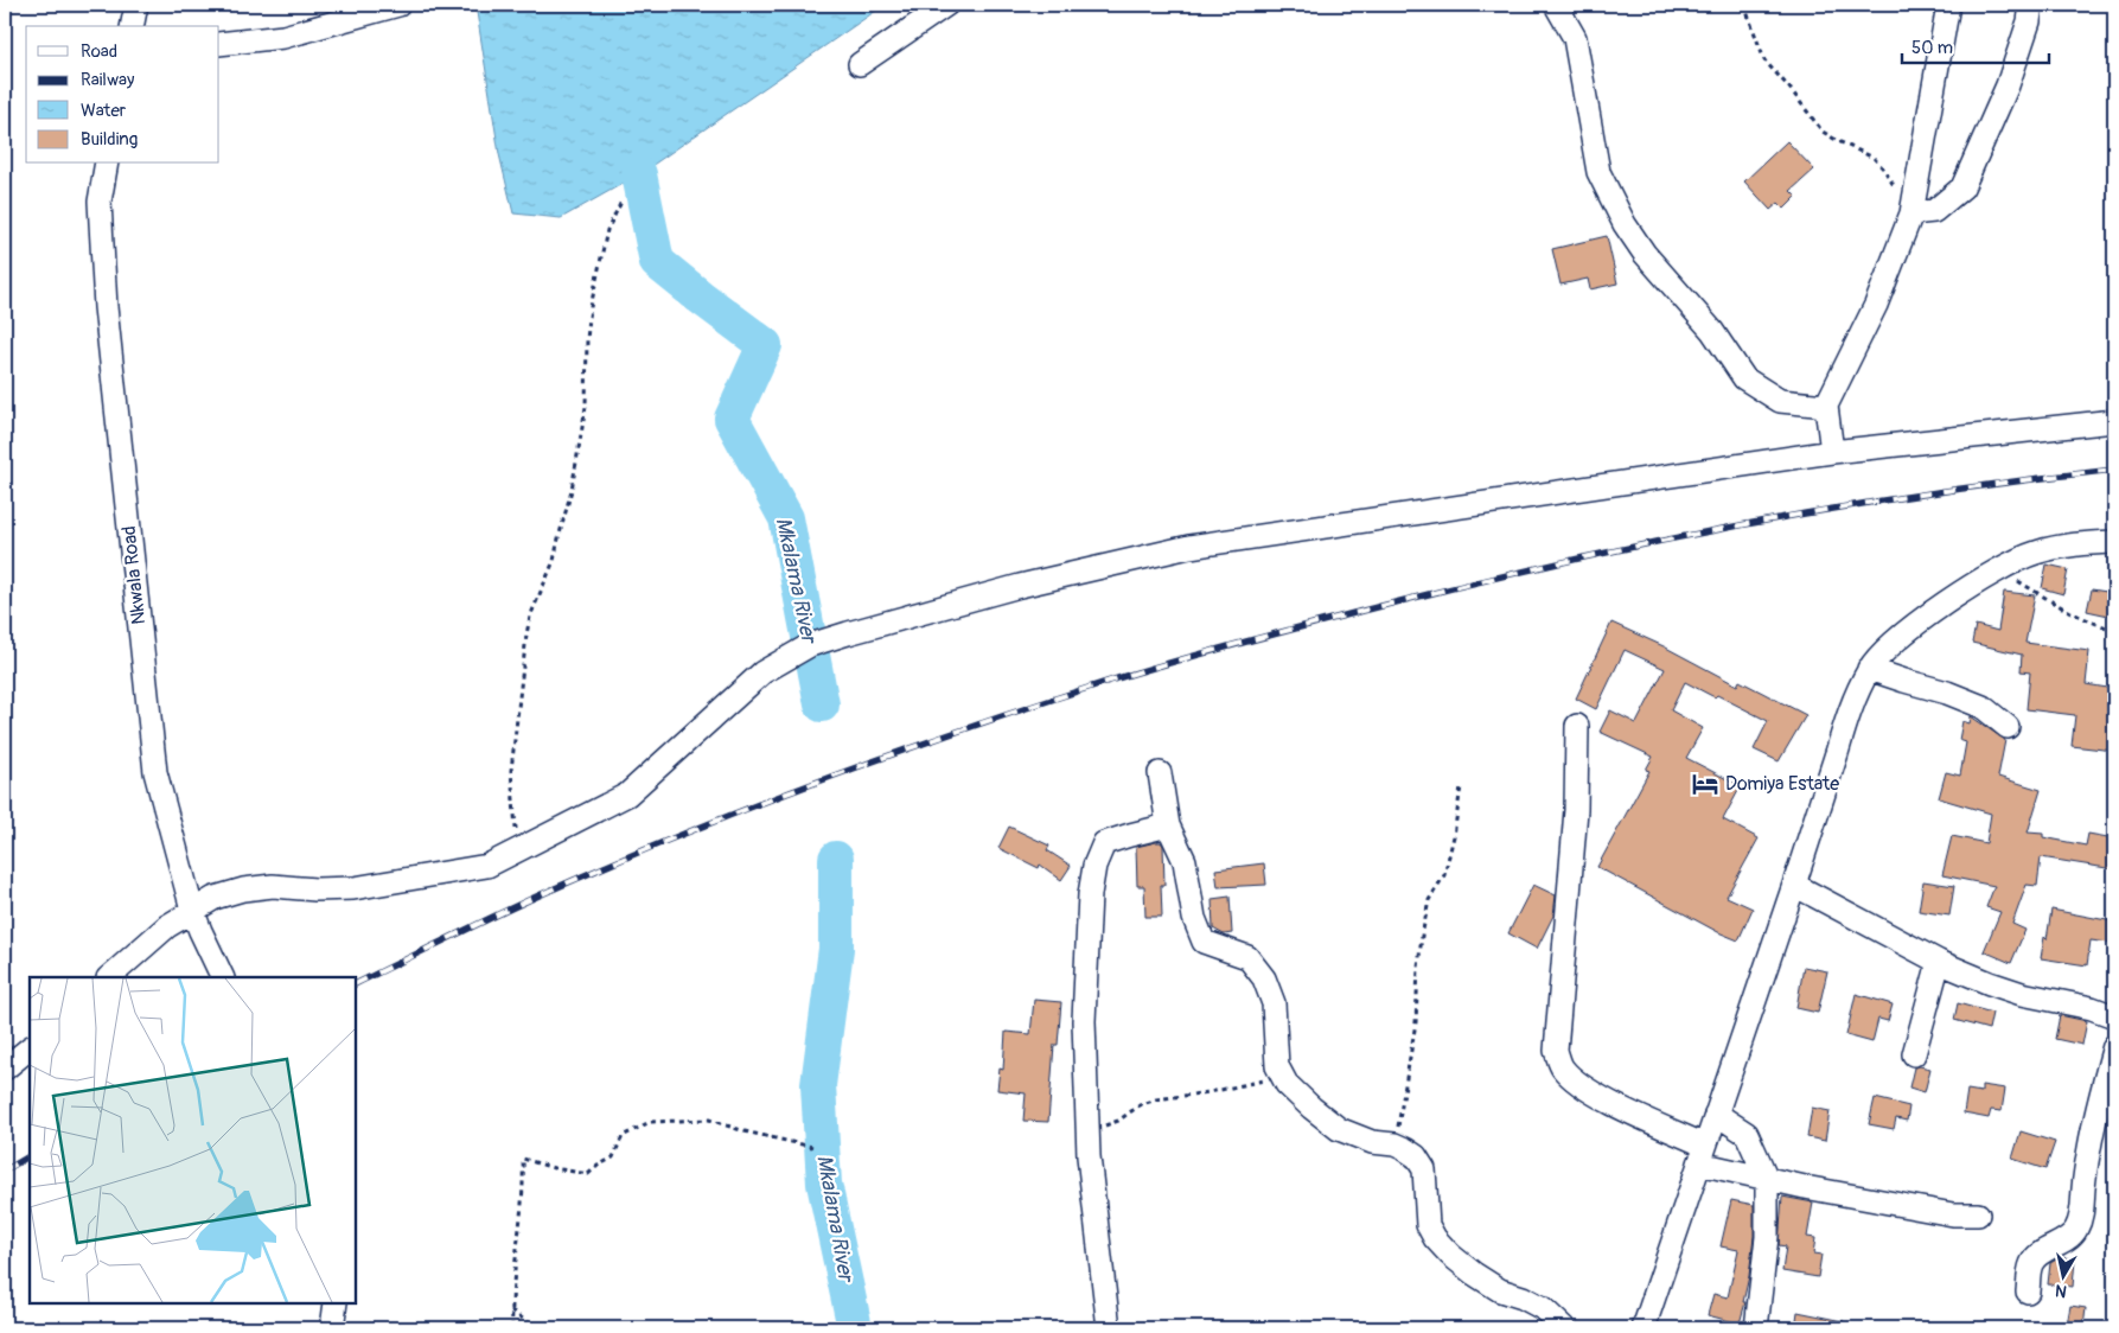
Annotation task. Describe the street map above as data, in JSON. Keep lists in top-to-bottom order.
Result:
{
  "streets": {
    "street": ["Nkwala Road"]
  },
  "water": ["Mkalama River"],
  "places": {
    "hotel": ["Domiya Estate"]
  },
  "legend": [
    "Road",
    "Railway",
    "Water",
    "Building"
  ],
  "scale_bar": "50 m",
  "north": "bottom"
}
